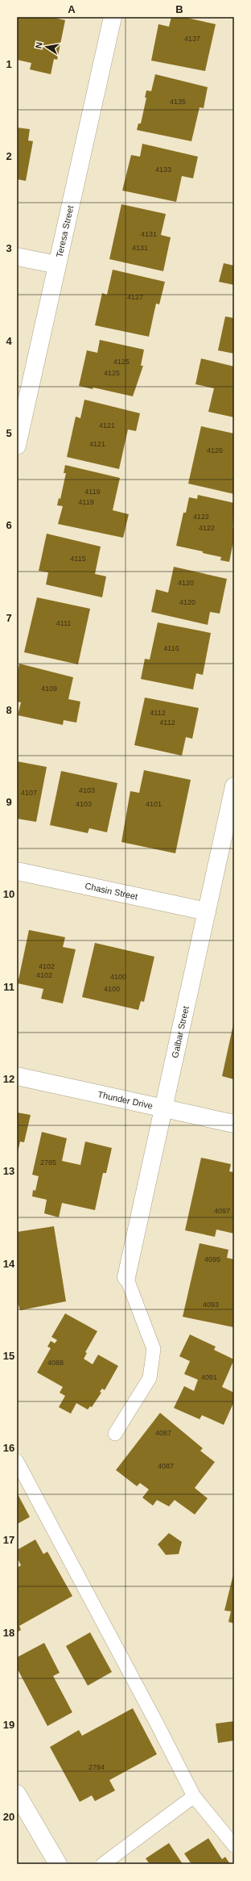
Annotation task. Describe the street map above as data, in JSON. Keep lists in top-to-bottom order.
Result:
{
  "streets": {
    "street": [
      "Teresa Street",
      "Chasin Street",
      "Galbar Street",
      "Thunder Drive"
    ]
  },
  "crossings": [
    ["Chasin Street", "Galbar Street"],
    ["Galbar Street", "Thunder Drive"]
  ],
  "house_numbers": [
    "4137",
    "4135",
    "4133",
    "4131",
    "4131",
    "4127",
    "4125",
    "4125",
    "4121",
    "4121",
    "4126",
    "4119",
    "4119",
    "4122",
    "4122",
    "4115",
    "4120",
    "4120",
    "4111",
    "4116",
    "4109",
    "4112",
    "4112",
    "4103",
    "4107",
    "4103",
    "4101",
    "4102",
    "4102",
    "4100",
    "4100",
    "2785",
    "4097",
    "4095",
    "4093",
    "4088",
    "4091",
    "4087",
    "4087",
    "2794"
  ],
  "north": "left",
  "grid": {
    "columns": ["A", "B"],
    "rows": [
      "1",
      "2",
      "3",
      "4",
      "5",
      "6",
      "7",
      "8",
      "9",
      "10",
      "11",
      "12",
      "13",
      "14",
      "15",
      "16",
      "17",
      "18",
      "19",
      "20"
    ]
  }
}
